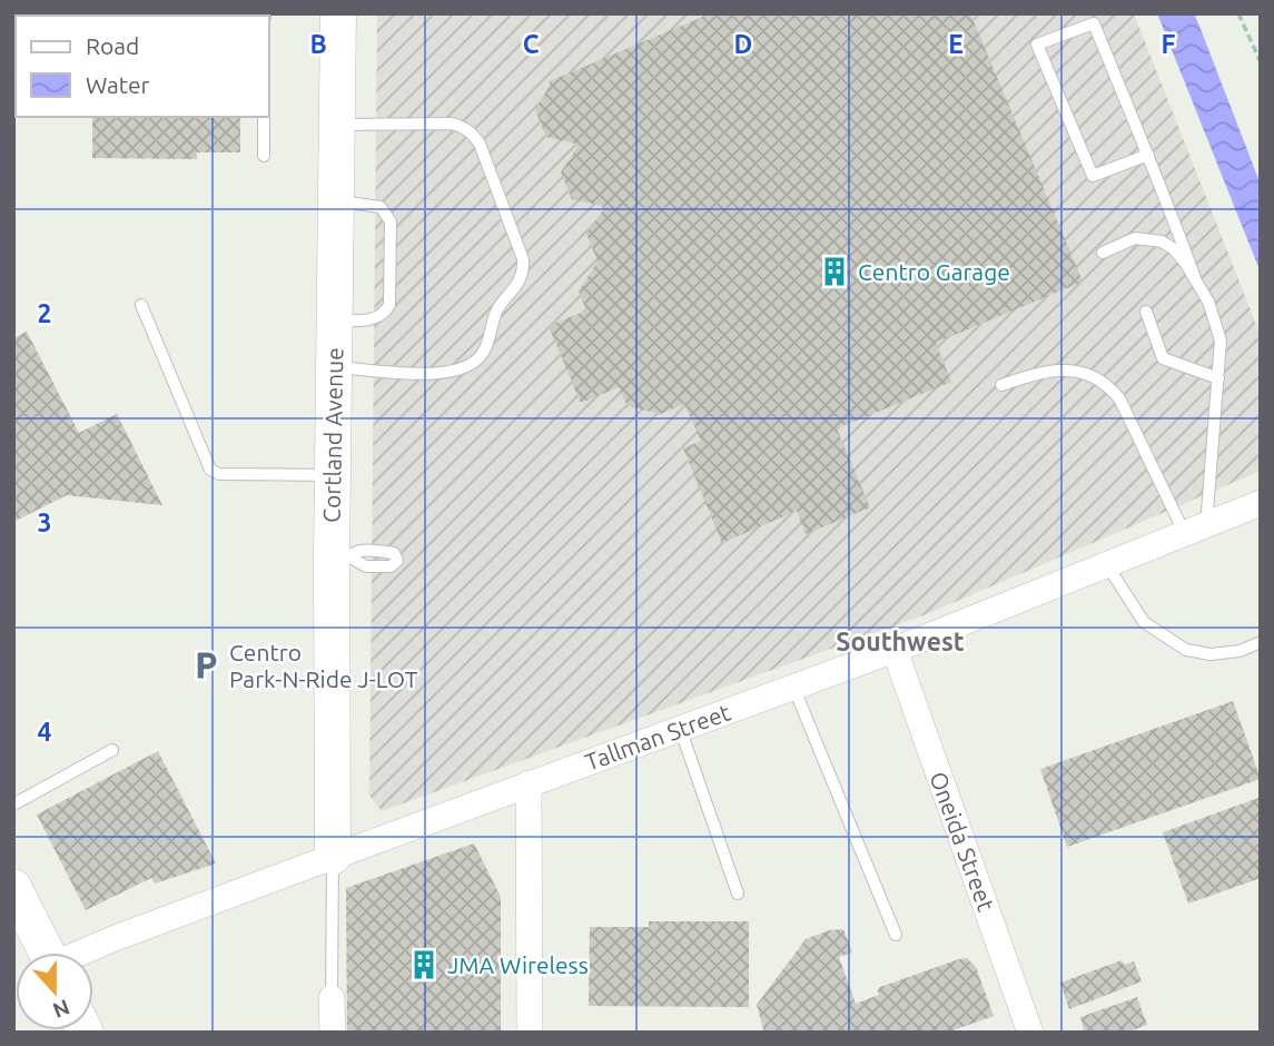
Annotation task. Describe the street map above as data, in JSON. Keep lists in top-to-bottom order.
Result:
{
  "streets": {
    "street": ["Cortland Avenue", "Tallman Street", "Oneida Street"]
  },
  "crossings": [
    ["Cortland Avenue", "Tallman Street"],
    ["Tallman Street", "Oneida Street"]
  ],
  "districts": ["Southwest"],
  "places": {
    "building": ["Centro Garage", "JMA Wireless"],
    "parking": ["Centro Park-N-Ride J-LOT"]
  },
  "legend": ["Road", "Water"],
  "north": "bottom",
  "grid": {
    "columns": [
      "B",
      "C",
      "D",
      "E",
      "F"
    ],
    "rows": ["2", "3", "4"]
  }
}
